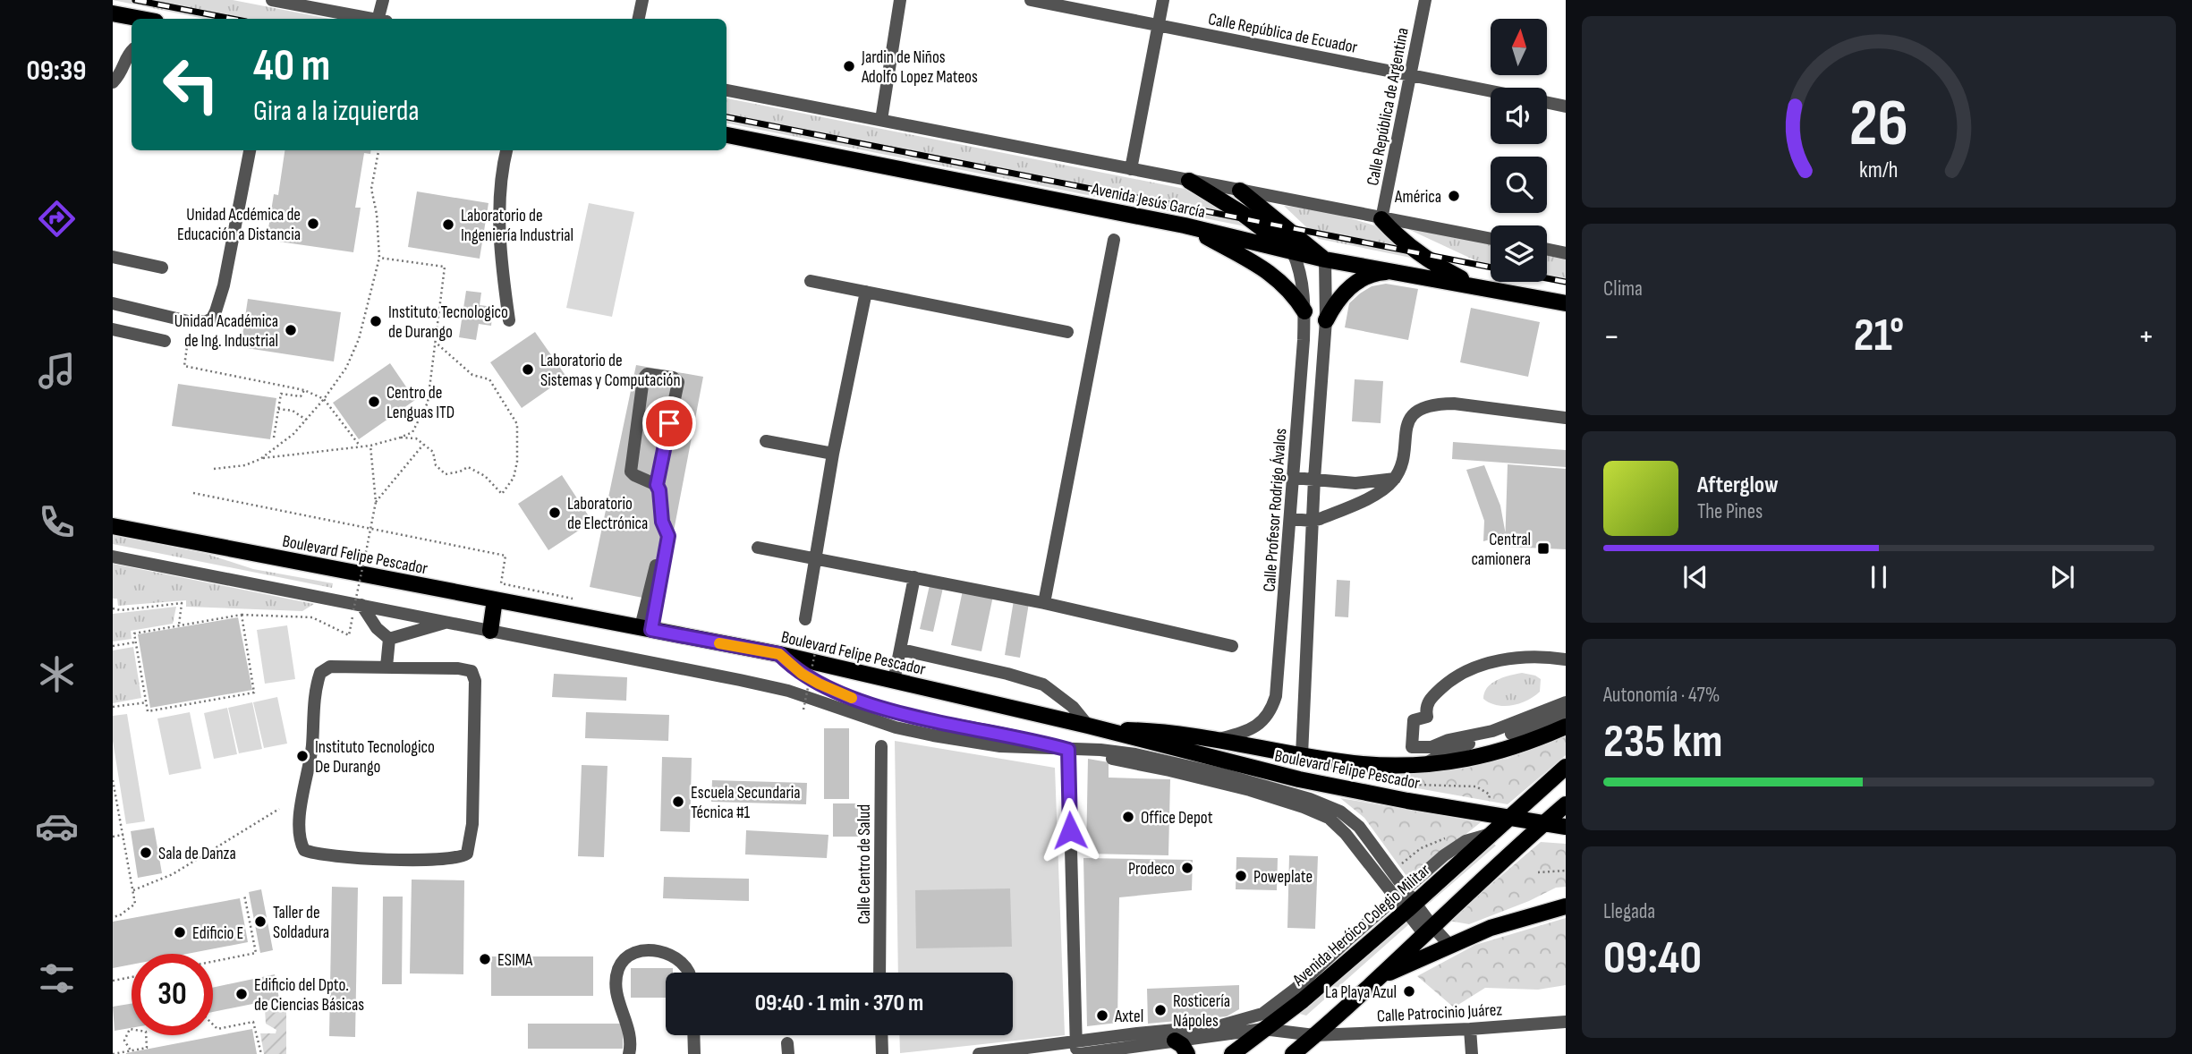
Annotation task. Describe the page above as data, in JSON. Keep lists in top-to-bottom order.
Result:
{
  "streets": {
    "main road": ["Avenida Jesús García", "Boulevard Felipe Pescador", "Avenida Heróico Colegio Militar"],
    "street": [
      "Calle República de Ecuador",
      "Calle República de Argentina",
      "Calle Profesor Rodrigo Ávalos",
      "Calle Centro de Salud",
      "Calle Patrocinio Juárez"
    ]
  },
  "crossings": [
    ["Calle República de Ecuador", "Calle República de Argentina"],
    ["Calle República de Argentina", "Avenida Jesús García"],
    ["Avenida Jesús García", "Calle Profesor Rodrigo Ávalos"],
    ["Boulevard Felipe Pescador", "Avenida Heróico Colegio Militar"],
    ["Avenida Heróico Colegio Militar", "Calle Patrocinio Juárez"]
  ],
  "places": {
    "other": [
      "Jardin de Niños Adolfo Lopez Mateos",
      "América",
      "Unidad Acdémica de Educación a Distancia",
      "Laboratorio de Ingeniería Industrial",
      "Instituto Tecnologico de Durango",
      "Unidad Académica de Ing. Industrial",
      "Laboratorio de Sistemas y Computación",
      "Centro de Lenguas ITD",
      "Laboratorio de Electrónica",
      "Instituto Tecnologico De Durango",
      "Escuela Secundaria Técnica #1",
      "Office Depot",
      "Sala de Danza",
      "Prodeco",
      "Poweplate",
      "Taller de Soldadura",
      "Edificio E",
      "ESIMA",
      "La Playa Azul",
      "Edificio del Dpto. de Ciencias Básicas",
      "Rosticería Nápoles",
      "Axtel"
    ],
    "transit": ["Central camionera"]
  },
  "north": "top",
  "page": {
    "tabs": "09:39",
    "turn": ["40 m", "Gira a la izquierda"],
    "tile": [
      "Clima",
      ["Autonomía · 47%", "235 km"],
      ["Llegada", "09:40"]
    ],
    "heat": ["−", "21°", "+"],
    "song": ["Afterglow", "The Pines"],
    "limit": "30",
    "trip": "09:40 · 1 min · 370 m",
    "gauge": ["26", "km/h"]
  }
}
